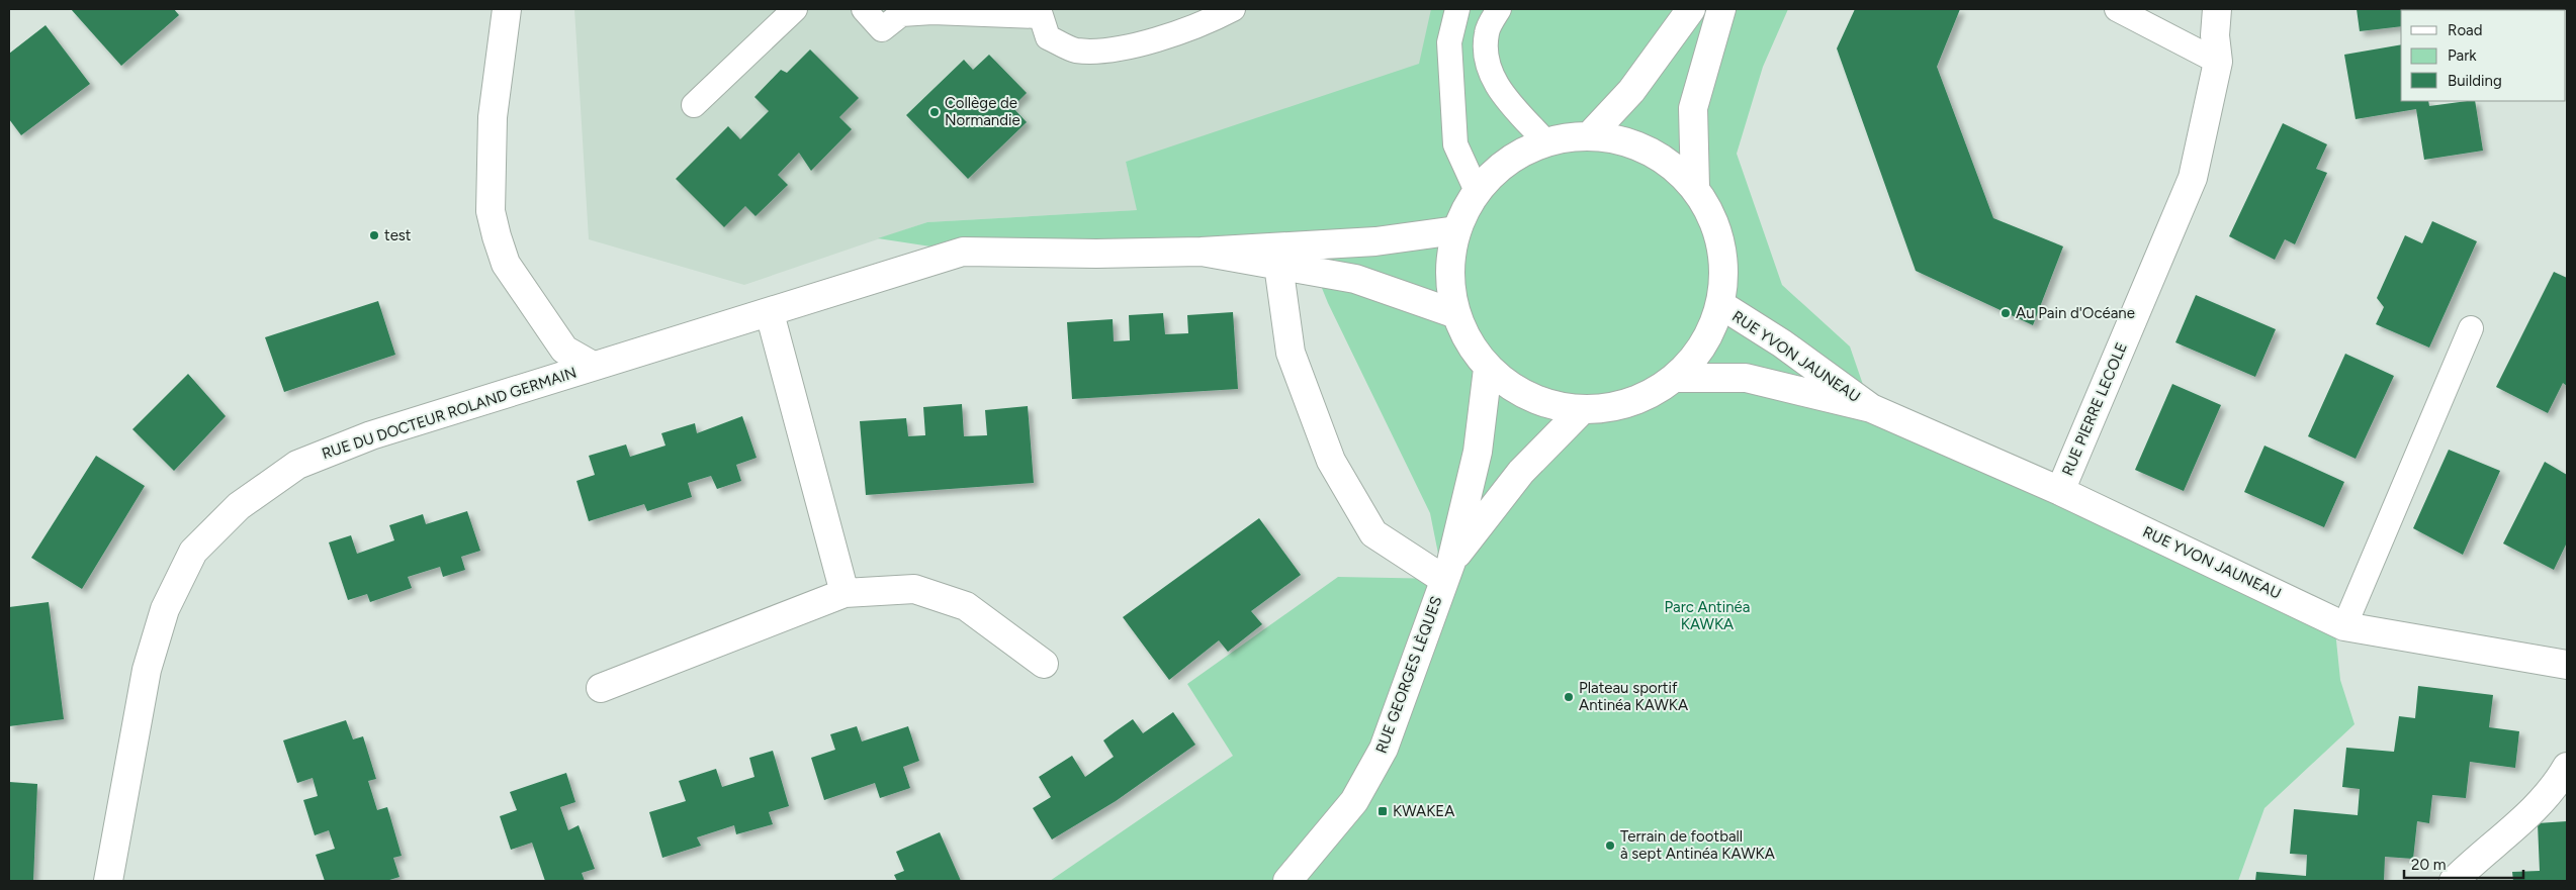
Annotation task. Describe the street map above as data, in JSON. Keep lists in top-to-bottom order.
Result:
{
  "streets": {
    "street": [
      "RUE YVON JAUNEAU",
      "RUE PIERRE LECOLE",
      "RUE DU DOCTEUR ROLAND GERMAIN",
      "RUE GEORGES LÈQUES"
    ]
  },
  "crossings": [
    ["RUE YVON JAUNEAU", "RUE PIERRE LECOLE"]
  ],
  "parks": ["Parc Antinéa KAWKA"],
  "places": {
    "other": [
      "Collège de Normandie",
      "test",
      "Au Pain d'Océane",
      "Plateau sportif Antinéa KAWKA",
      "Terrain de football à sept Antinéa KAWKA"
    ],
    "transit": ["KWAKEA"]
  },
  "legend": ["Road", "Park", "Building"],
  "scale_bar": "20 m"
}
